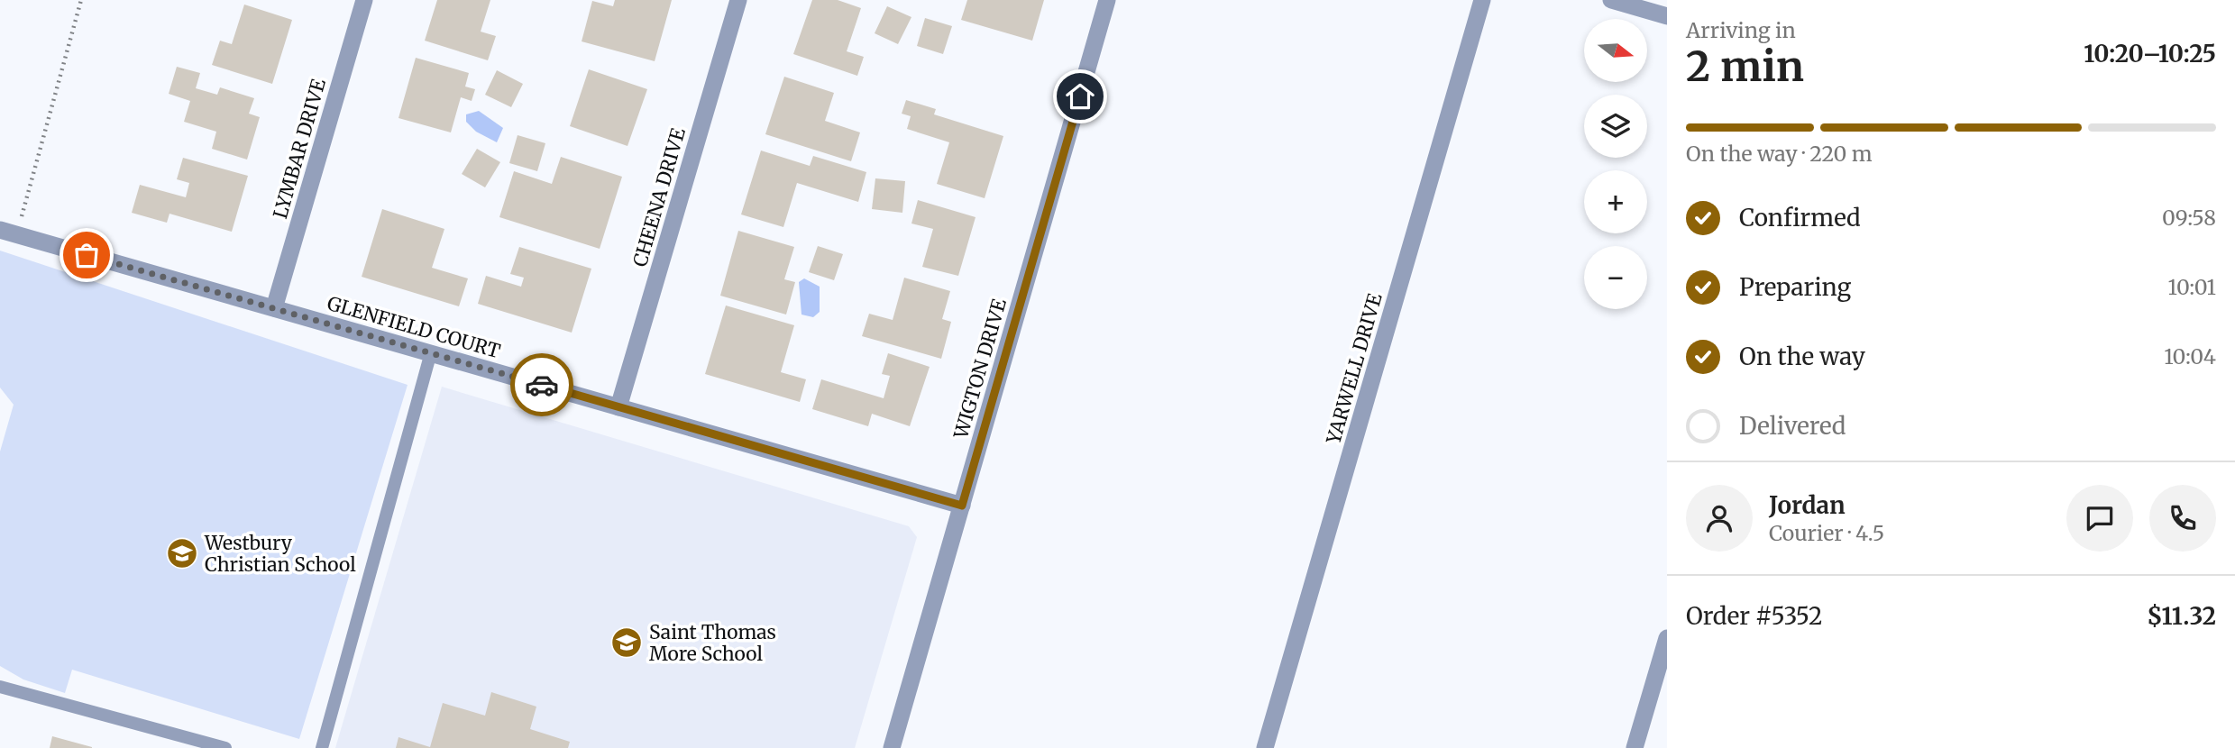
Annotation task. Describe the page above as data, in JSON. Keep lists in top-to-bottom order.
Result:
{
  "streets": {
    "street": [
      "LYMBAR DRIVE",
      "CHEENA DRIVE",
      "GLENFIELD COURT",
      "WIGTON DRIVE",
      "YARWELL DRIVE"
    ]
  },
  "crossings": [
    ["LYMBAR DRIVE", "GLENFIELD COURT"],
    ["CHEENA DRIVE", "GLENFIELD COURT"],
    ["GLENFIELD COURT", "WIGTON DRIVE"]
  ],
  "places": {
    "school or university": ["Westbury Christian School", "Saint Thomas More School"]
  },
  "north": "right",
  "page": {
    "heading": ["2 min", "Arriving in", "10:20–10:25"],
    "panel": [
      "Jordan",
      "Courier · 4.5",
      "Order #5352",
      "$11.32"
    ],
    "map_buttons": ["+", "−"],
    "bar": "On the way · 220 m",
    "list": [
      ["Confirmed", "09:58"],
      ["Preparing", "10:01"],
      ["On the way", "10:04"],
      "Delivered"
    ]
  }
}
